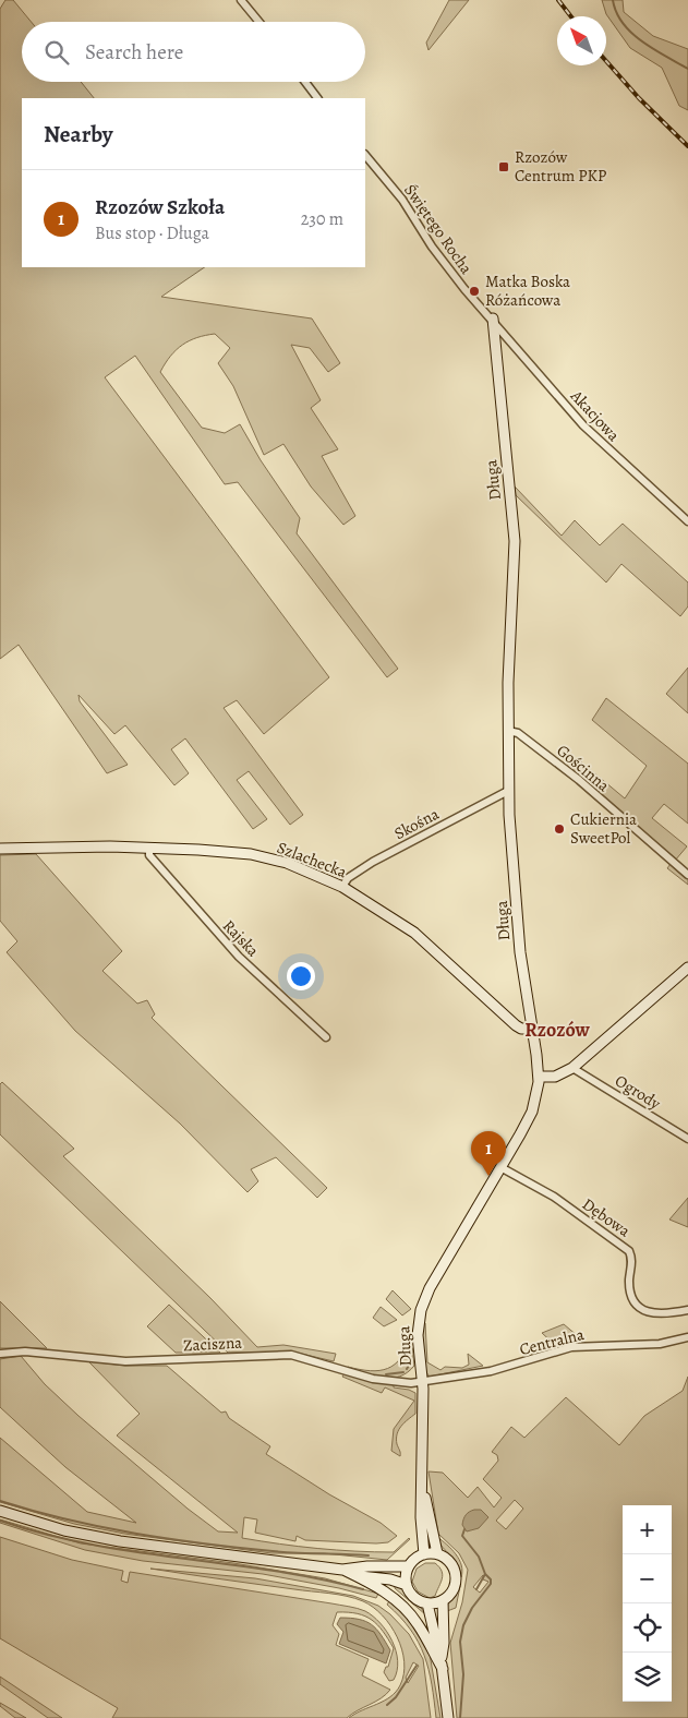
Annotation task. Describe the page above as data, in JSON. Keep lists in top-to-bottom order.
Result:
{
  "streets": {
    "street": [
      "Świętego Rocha",
      "Akacjowa",
      "Długa",
      "Gościnna",
      "Skośna",
      "Szlachecka",
      "Rajska",
      "Ogrody",
      "Dębowa",
      "Centralna",
      "Zaciszna"
    ]
  },
  "crossings": [
    ["Świętego Rocha", "Akacjowa"],
    ["Świętego Rocha", "Długa"],
    ["Akacjowa", "Długa"],
    ["Długa", "Gościnna"],
    ["Długa", "Skośna"],
    ["Długa", "Szlachecka"],
    ["Długa", "Dębowa"],
    ["Długa", "Centralna"],
    ["Długa", "Zaciszna"],
    ["Skośna", "Szlachecka"],
    ["Szlachecka", "Rajska"],
    ["Centralna", "Zaciszna"]
  ],
  "districts": ["Rzozów"],
  "places": {
    "transit": ["Rzozów Centrum PKP"],
    "other": ["Matka Boska Różańcowa", "Cukiernia SweetPol"]
  },
  "north": "top left",
  "page": {
    "search": "Search here",
    "heading": "Nearby",
    "list": [
      {
        "mark": "1",
        "name": "Rzozów Szkoła",
        "note": "Bus stop · Długa",
        "value": "230 m"
      }
    ],
    "pins": "1",
    "map_buttons": ["+", "−"]
  }
}
